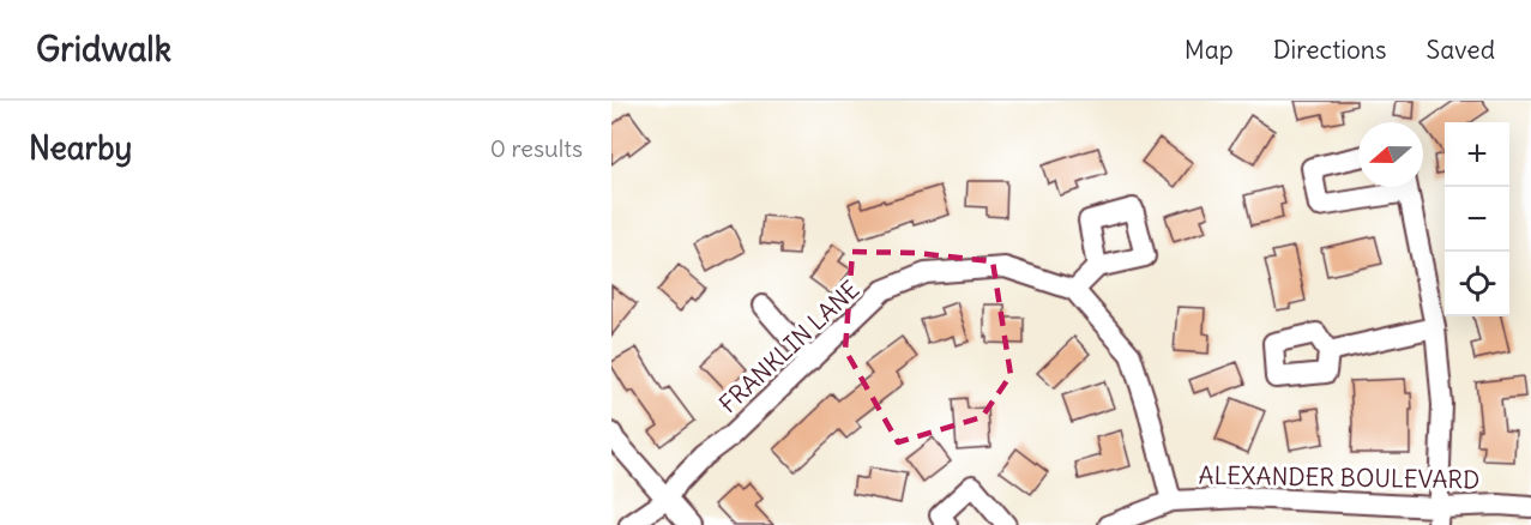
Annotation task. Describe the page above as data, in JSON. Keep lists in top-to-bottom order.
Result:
{
  "streets": {
    "street": ["FRANKLIN LANE", "ALEXANDER BOULEVARD"]
  },
  "north": "left",
  "page": {
    "header": "Gridwalk",
    "nav": ["Map", "Directions", "Saved"],
    "heading": ["Nearby", "0 results"],
    "map_buttons": ["+", "−"]
  }
}
